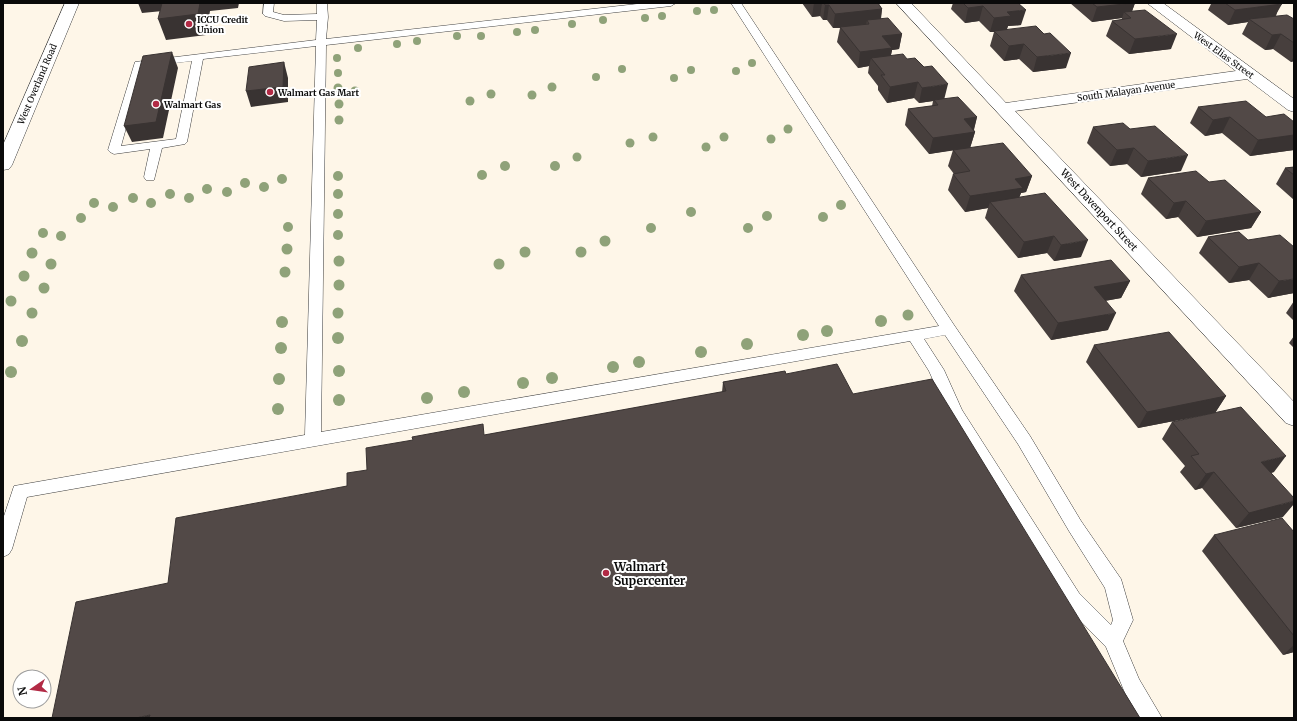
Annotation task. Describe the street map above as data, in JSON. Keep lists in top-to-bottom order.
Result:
{
  "streets": {
    "street": [
      "West Elias Street",
      "West Overland Road",
      "South Malayan Avenue",
      "West Davenport Street"
    ]
  },
  "crossings": [
    ["West Elias Street", "South Malayan Avenue"],
    ["South Malayan Avenue", "West Davenport Street"]
  ],
  "places": [
    "ICCU Credit Union",
    "Walmart Gas Mart",
    "Walmart Gas",
    "Walmart Supercenter"
  ],
  "north": "left"
}
